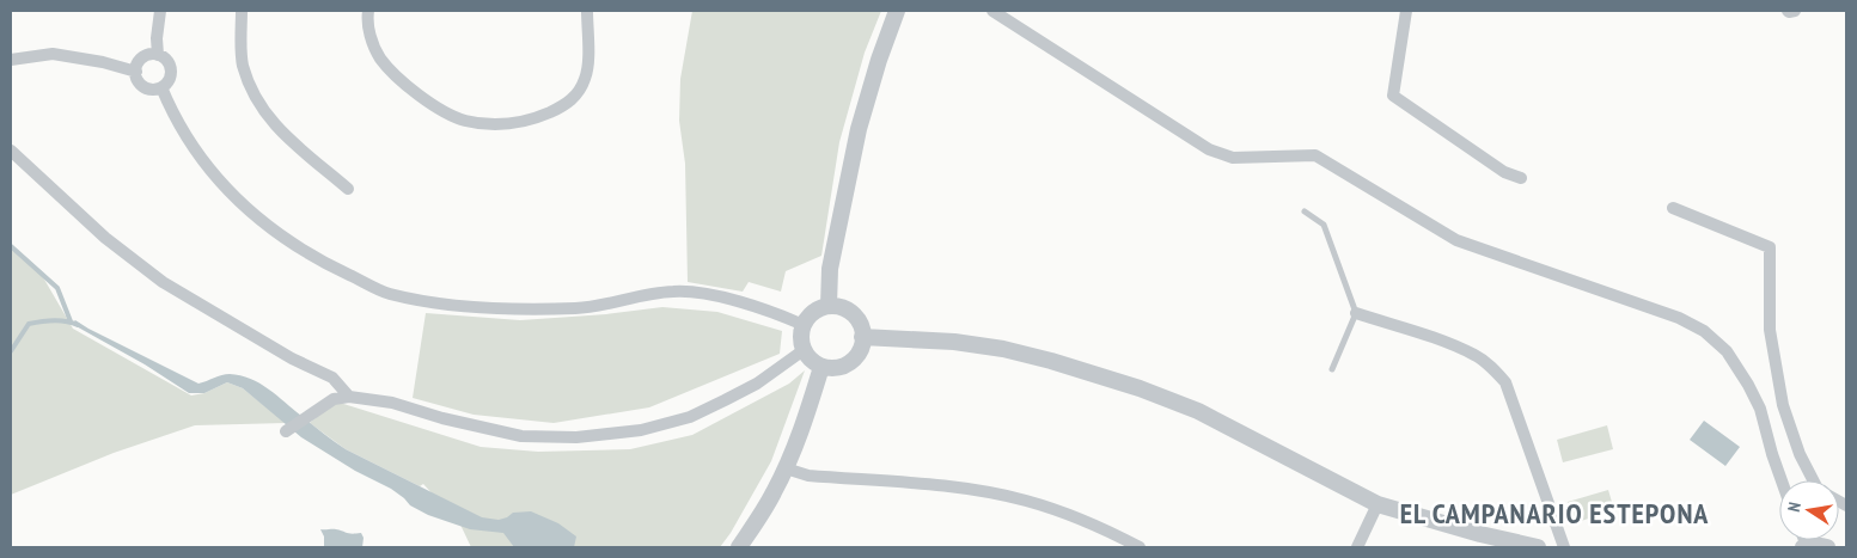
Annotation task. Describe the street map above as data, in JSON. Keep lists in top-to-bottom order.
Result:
{
  "districts": ["EL CAMPANARIO ESTEPONA"],
  "north": "left"
}
